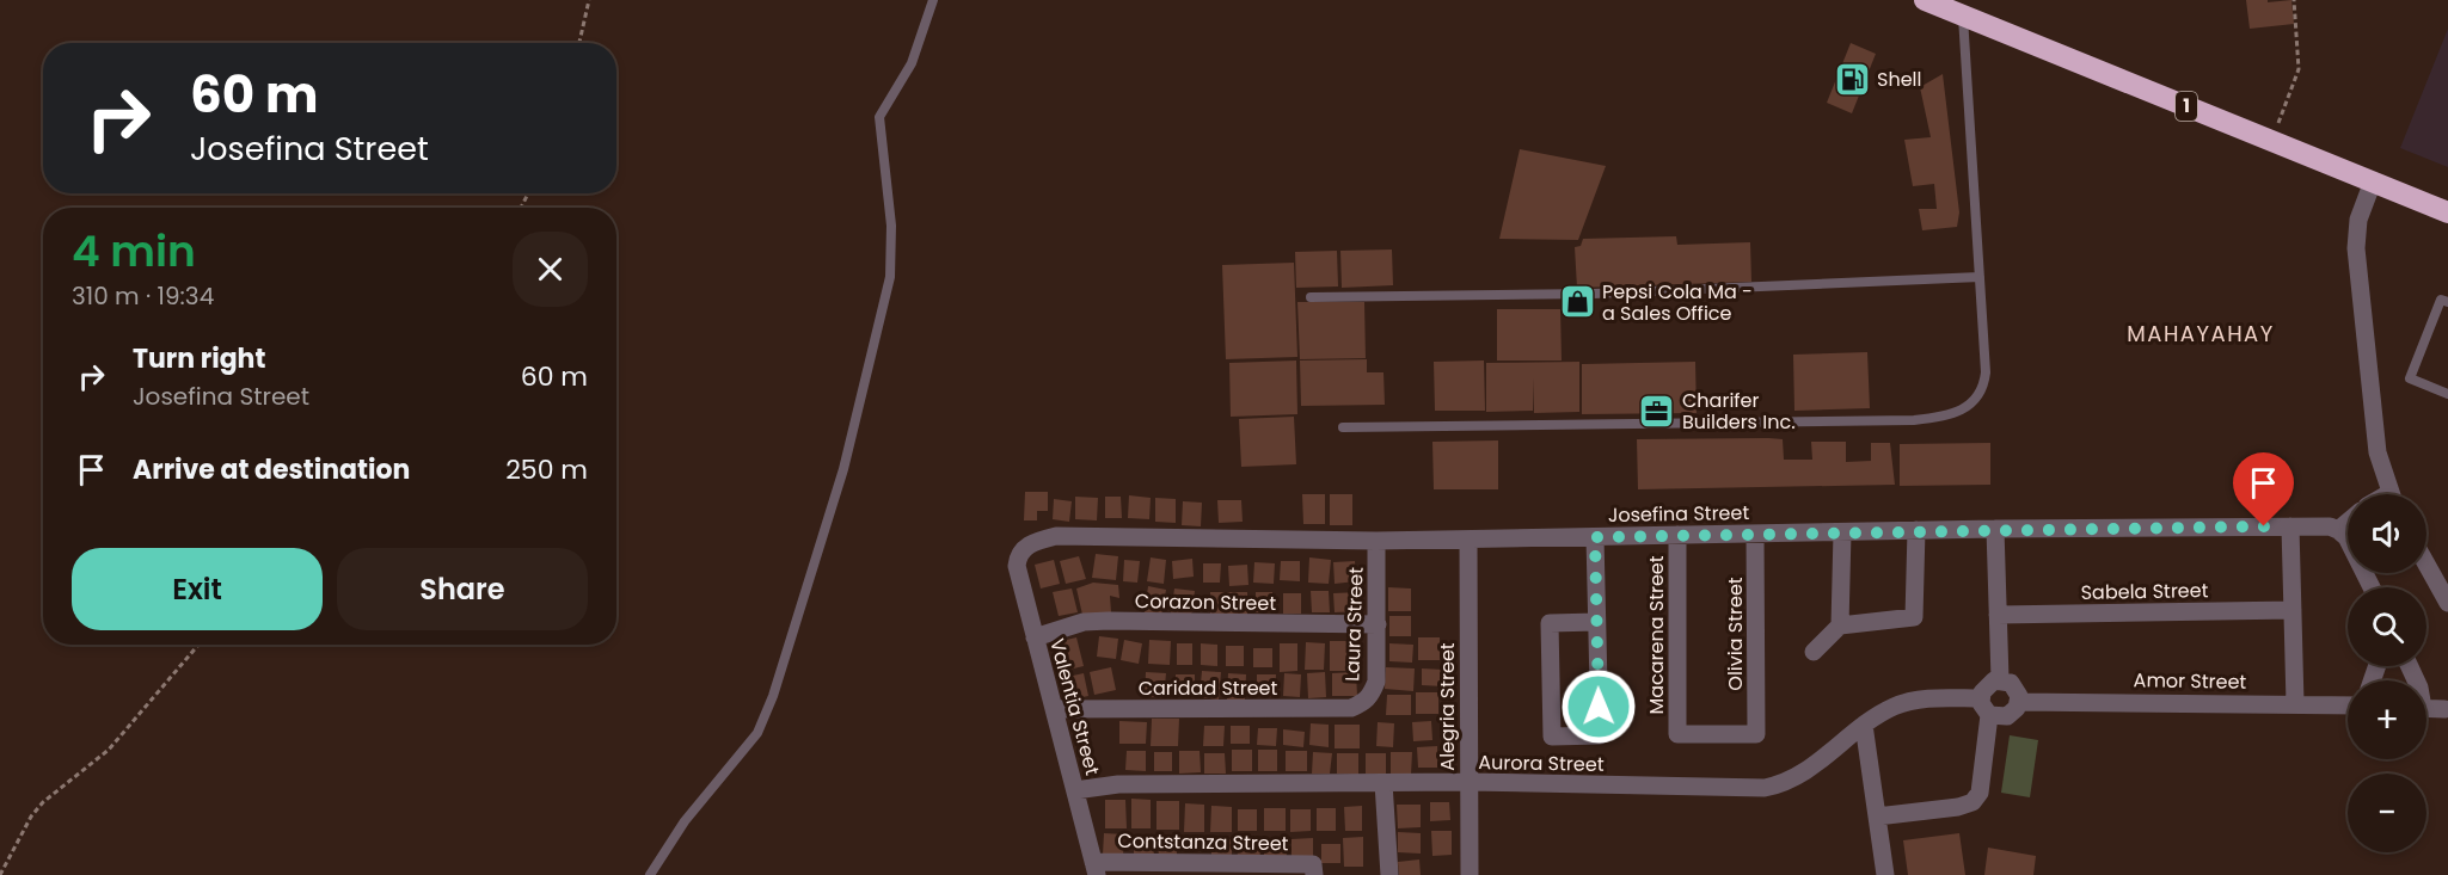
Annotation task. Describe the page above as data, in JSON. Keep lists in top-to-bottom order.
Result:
{
  "streets": {
    "highway": ["1"],
    "street": [
      "Josefina Street",
      "Sabela Street",
      "Corazon Street",
      "Laura Street",
      "Olivia Street",
      "Macarena Street",
      "Amor Street",
      "Caridad Street",
      "Valentia Street",
      "Alegria Street",
      "Aurora Street",
      "Contstanza Street"
    ]
  },
  "crossings": [
    ["Josefina Street", "Laura Street"],
    ["Josefina Street", "Olivia Street"],
    ["Josefina Street", "Macarena Street"],
    ["Josefina Street", "Valentia Street"],
    ["Josefina Street", "Alegria Street"],
    ["Corazon Street", "Laura Street"],
    ["Corazon Street", "Valentia Street"],
    ["Laura Street", "Caridad Street"],
    ["Olivia Street", "Macarena Street"],
    ["Amor Street", "Aurora Street"],
    ["Caridad Street", "Valentia Street"],
    ["Valentia Street", "Aurora Street"],
    ["Valentia Street", "Contstanza Street"],
    ["Alegria Street", "Aurora Street"]
  ],
  "districts": ["MAHAYAHAY"],
  "places": {
    "fuel station": ["Shell"],
    "shop": ["Pepsi Cola Ma - a Sales Office"],
    "office": ["Charifer Builders Inc."]
  },
  "page": {
    "turn": ["60 m", "Josefina Street"],
    "heading": ["4 min", "310 m · 19:34"],
    "list": [
      {
        "name": "Turn right",
        "note": "Josefina Street",
        "value": "60 m"
      },
      {
        "name": "Arrive at destination",
        "value": "250 m"
      }
    ],
    "map_buttons": ["+", "−"],
    "buttons": ["Exit", "Share"]
  }
}
